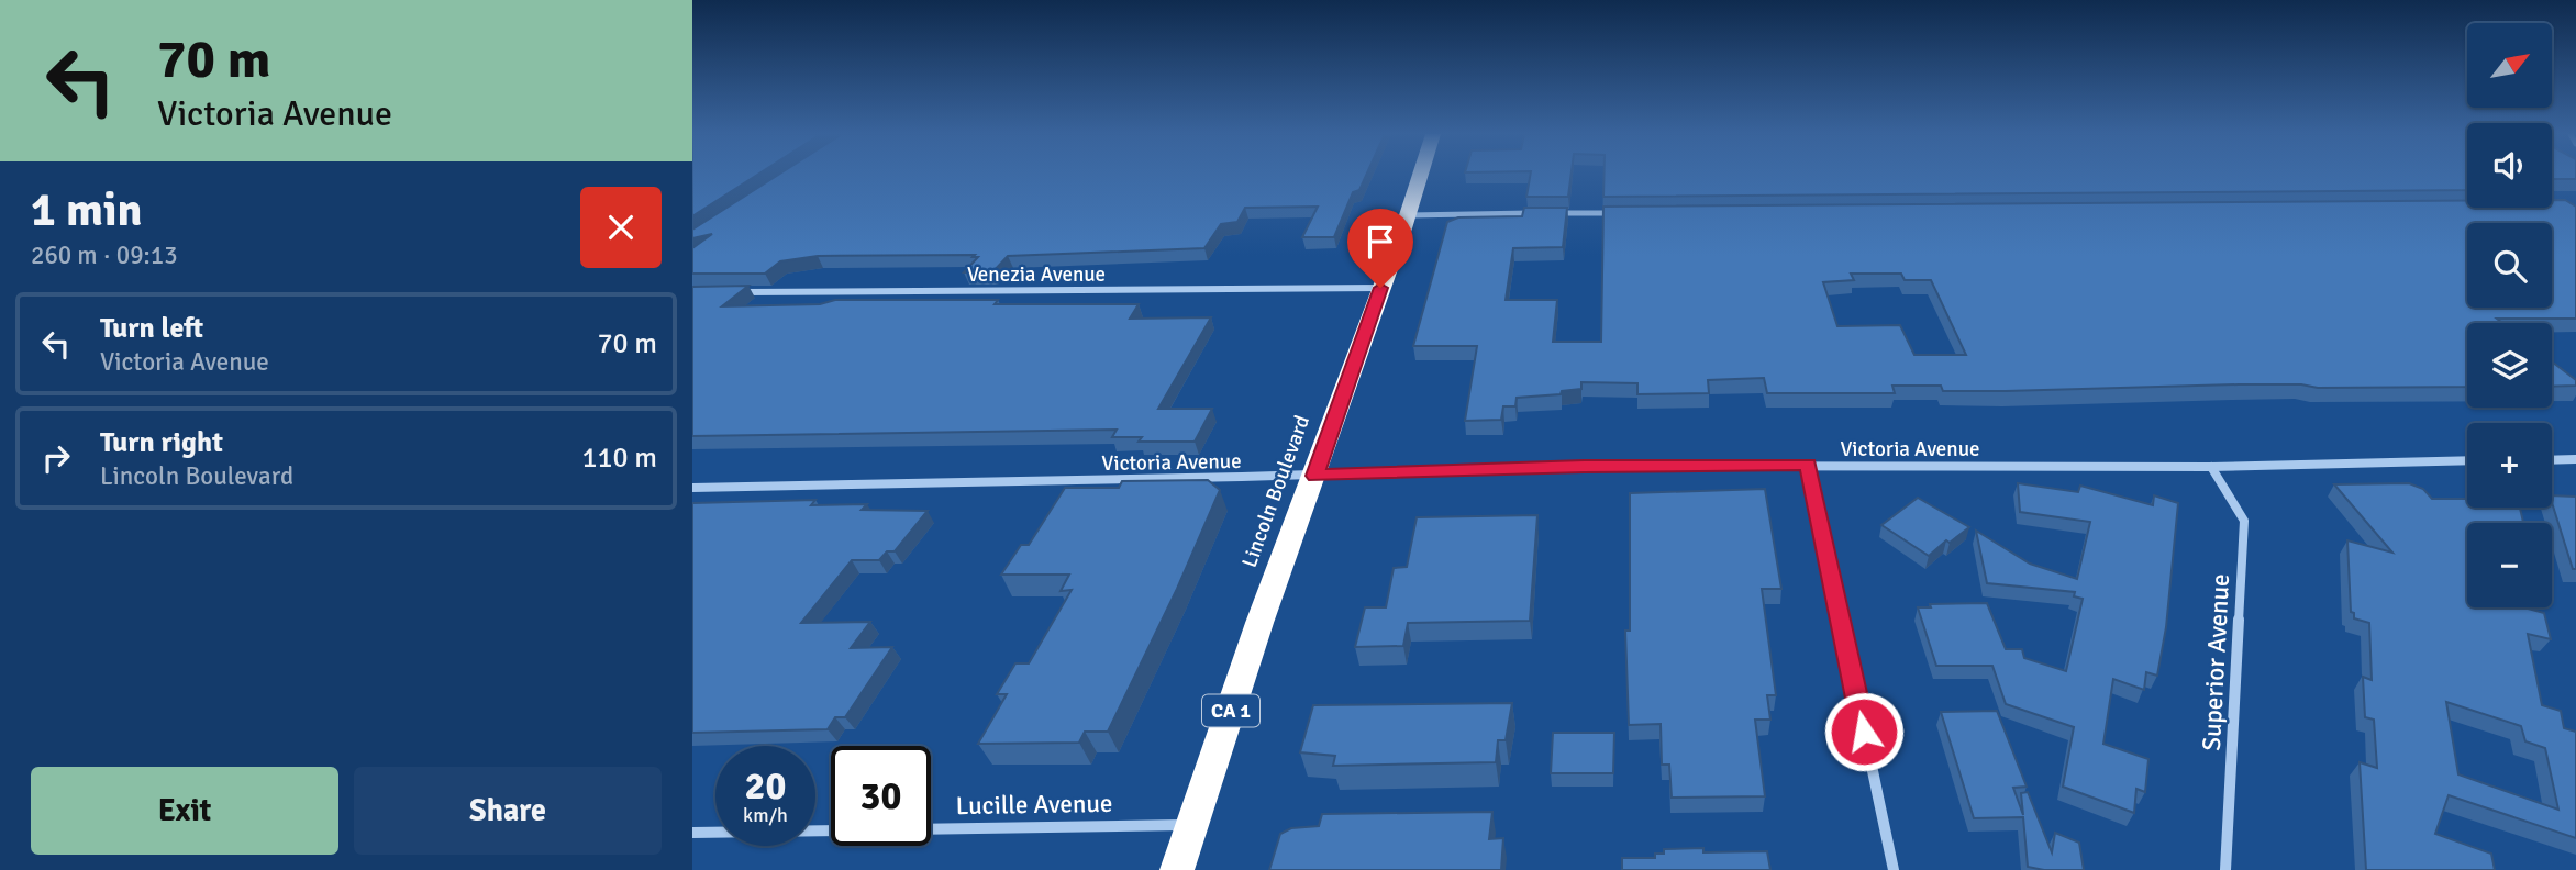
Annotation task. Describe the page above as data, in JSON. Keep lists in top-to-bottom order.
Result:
{
  "streets": {
    "highway": ["Lincoln Boulevard", "CA 1"],
    "street": [
      "Venezia Avenue",
      "Victoria Avenue",
      "Superior Avenue",
      "Lucille Avenue"
    ]
  },
  "crossings": [
    ["Venezia Avenue", "Lincoln Boulevard"],
    ["Victoria Avenue", "Lincoln Boulevard"],
    ["Victoria Avenue", "Superior Avenue"],
    ["Lincoln Boulevard", "Lucille Avenue"]
  ],
  "north": "top right",
  "page": {
    "turn": ["70 m", "Victoria Avenue"],
    "map_buttons": ["+", "−"],
    "heading": ["1 min", "260 m · 09:13"],
    "list": [
      {
        "name": "Turn left",
        "note": "Victoria Avenue",
        "value": "70 m"
      },
      {
        "name": "Turn right",
        "note": "Lincoln Boulevard",
        "value": "110 m"
      }
    ],
    "speed": "20 km/h",
    "limit": "30",
    "buttons": ["Exit", "Share"]
  }
}
